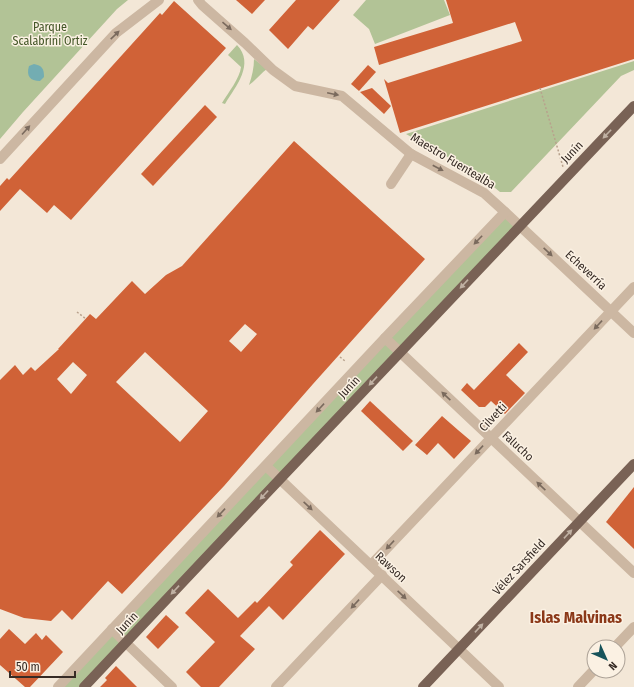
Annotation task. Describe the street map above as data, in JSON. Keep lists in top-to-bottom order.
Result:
{
  "streets": {
    "main road": ["Junín", "Vélez Sarsfield"],
    "street": [
      "Maestro Fuentealba",
      "Echeverría",
      "Cilvetti",
      "Falucho",
      "Rawson"
    ]
  },
  "crossings": [
    ["Junín", "Maestro Fuentealba"],
    ["Junín", "Echeverría"],
    ["Junín", "Falucho"],
    ["Junín", "Rawson"],
    ["Maestro Fuentealba", "Echeverría"],
    ["Echeverría", "Cilvetti"],
    ["Cilvetti", "Falucho"],
    ["Cilvetti", "Rawson"],
    ["Falucho", "Vélez Sarsfield"],
    ["Rawson", "Vélez Sarsfield"]
  ],
  "one_way": [
    "Junín",
    "Maestro Fuentealba",
    "Echeverría",
    "Cilvetti",
    "Falucho",
    "Rawson",
    "Vélez Sarsfield"
  ],
  "districts": ["Islas Malvinas"],
  "parks": ["Parque Scalabrini Ortiz"],
  "scale_bar": "50 m",
  "north": "bottom right"
}
